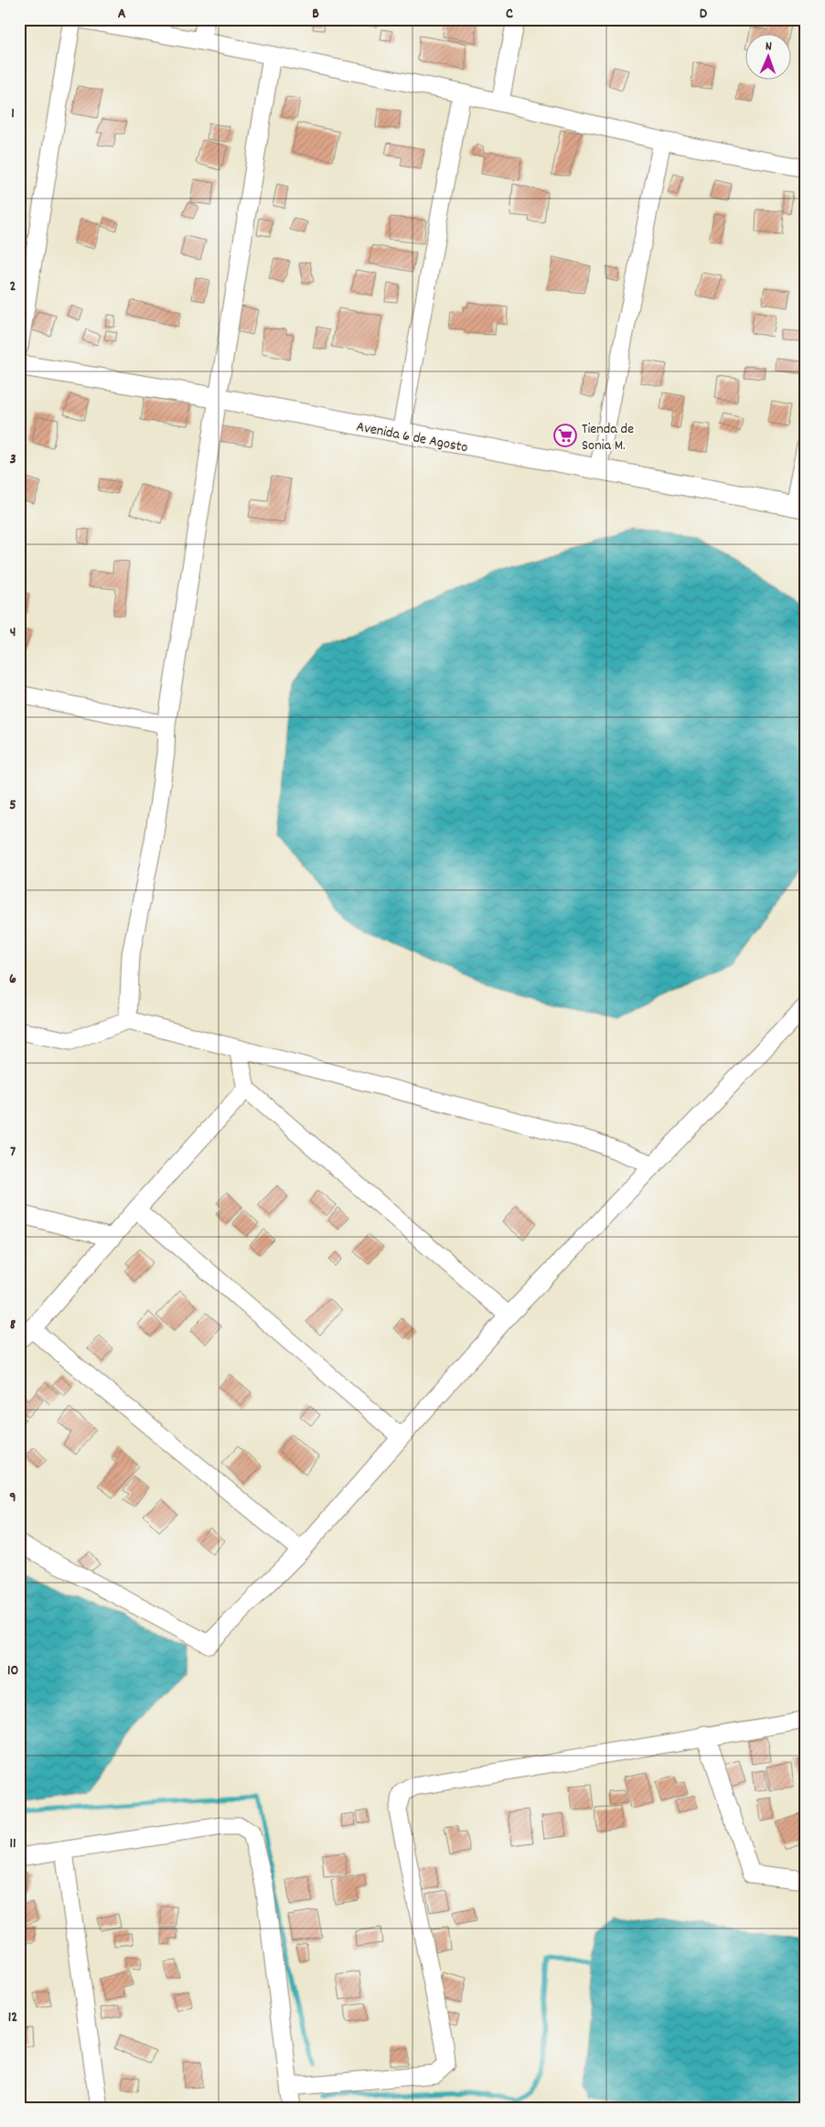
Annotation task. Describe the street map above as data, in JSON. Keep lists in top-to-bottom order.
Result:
{
  "streets": {
    "street": ["Avenida 6 de Agosto"]
  },
  "places": {
    "supermarket": ["Tienda de Sonia M."]
  },
  "north": "top",
  "grid": {
    "columns": [
      "A",
      "B",
      "C",
      "D"
    ],
    "rows": [
      "1",
      "2",
      "3",
      "4",
      "5",
      "6",
      "7",
      "8",
      "9",
      "10",
      "11",
      "12"
    ]
  }
}
